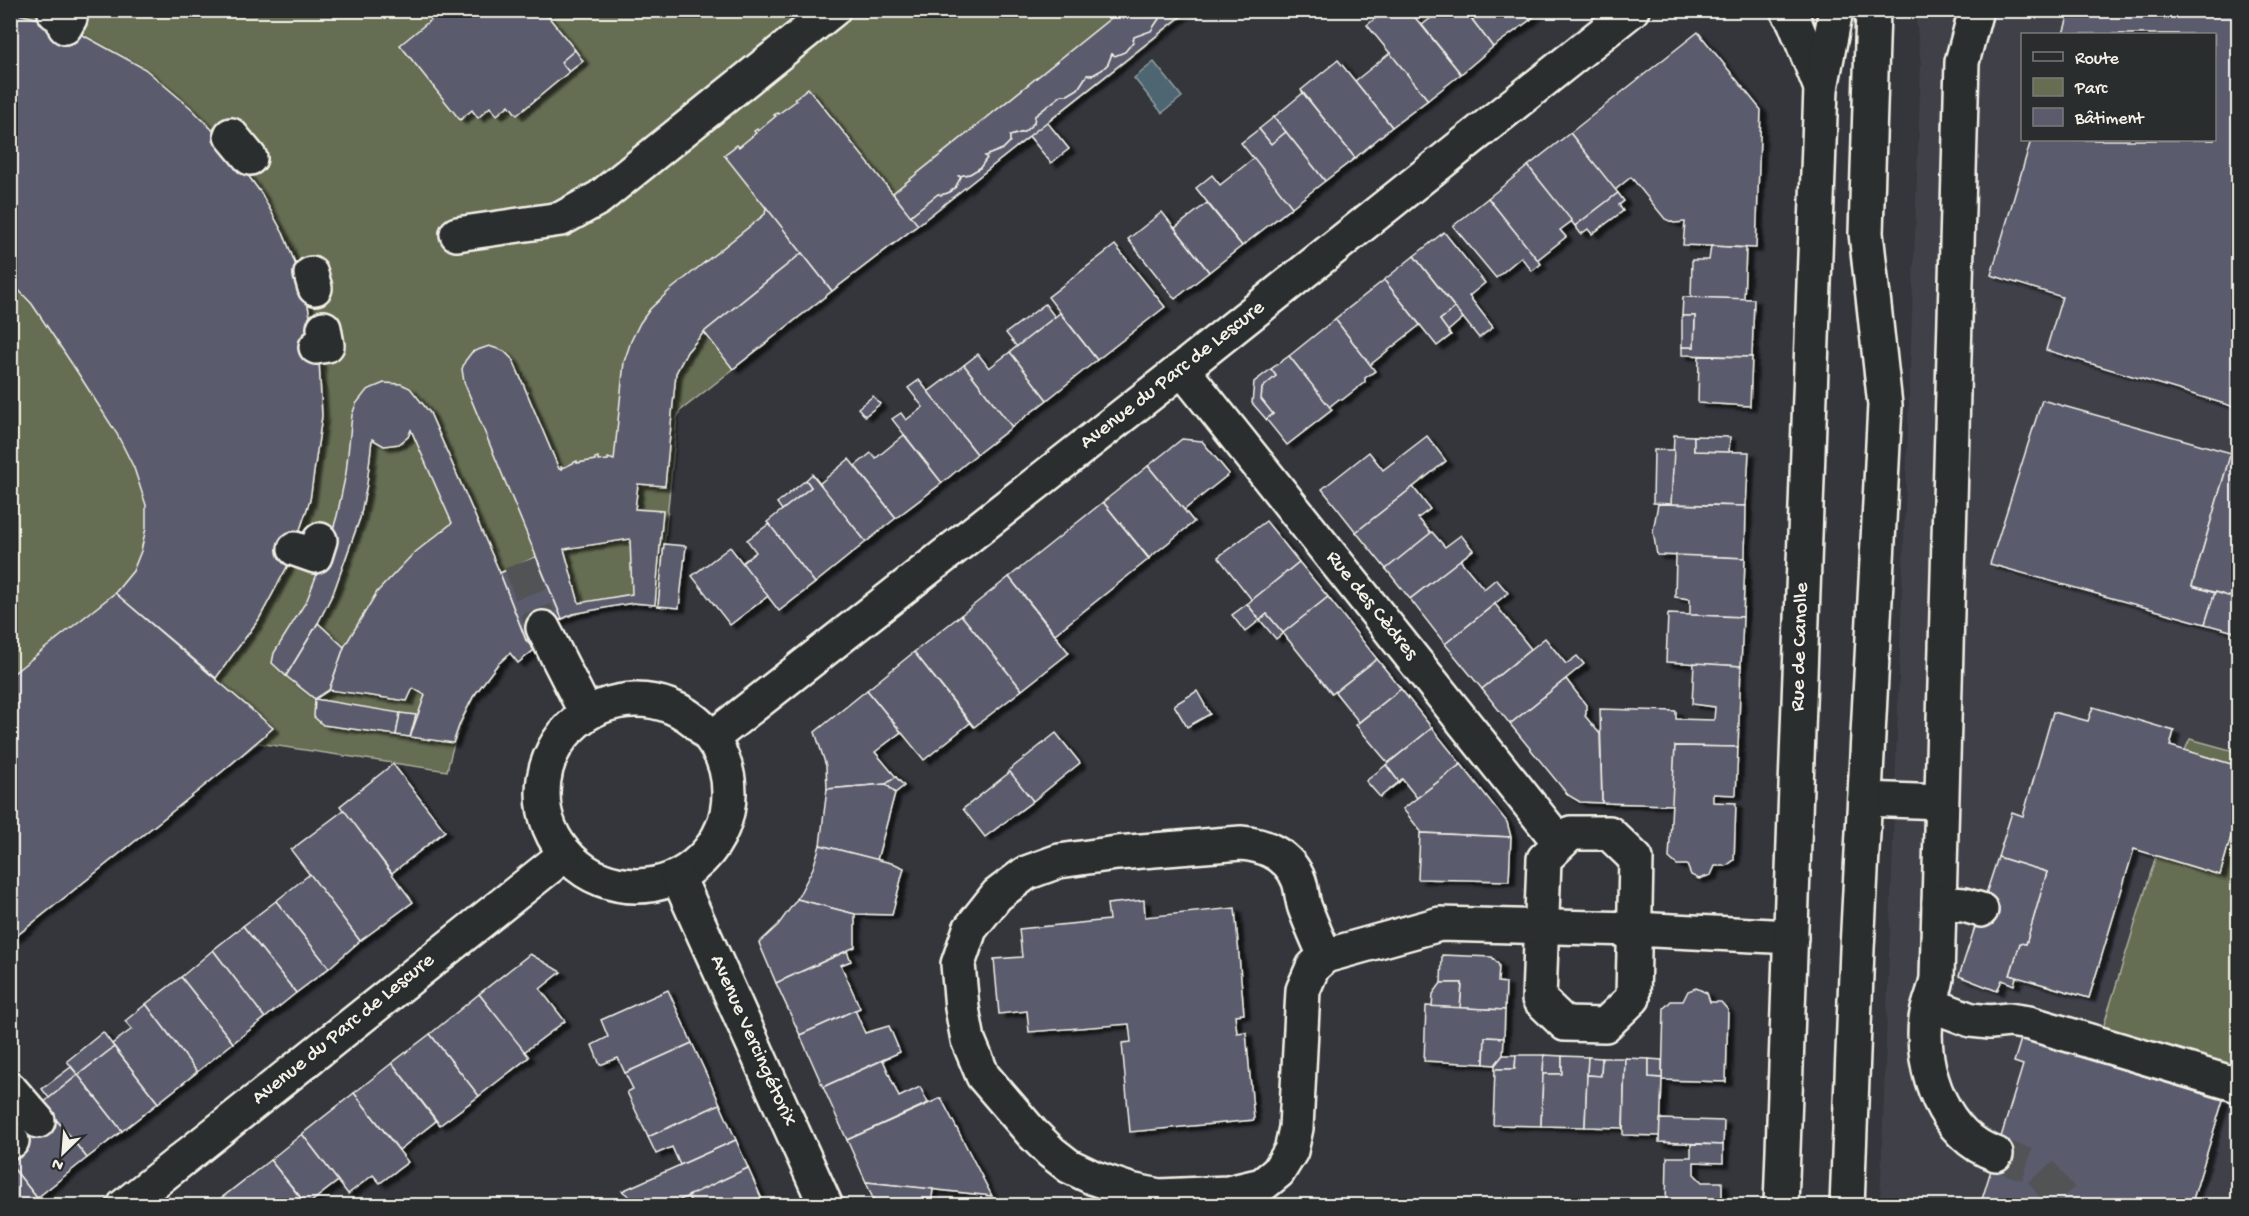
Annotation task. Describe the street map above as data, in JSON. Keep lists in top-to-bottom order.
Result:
{
  "streets": {
    "street": [
      "Avenue du Parc de Lescure",
      "Rue des Cèdres",
      "Rue de Canolle",
      "Avenue Vercingétorix"
    ]
  },
  "crossings": [
    ["Avenue du Parc de Lescure", "Rue des Cèdres"],
    ["Avenue du Parc de Lescure", "Avenue Vercingétorix"]
  ],
  "legend": ["Route", "Parc", "Bâtiment"],
  "north": "bottom left"
}
